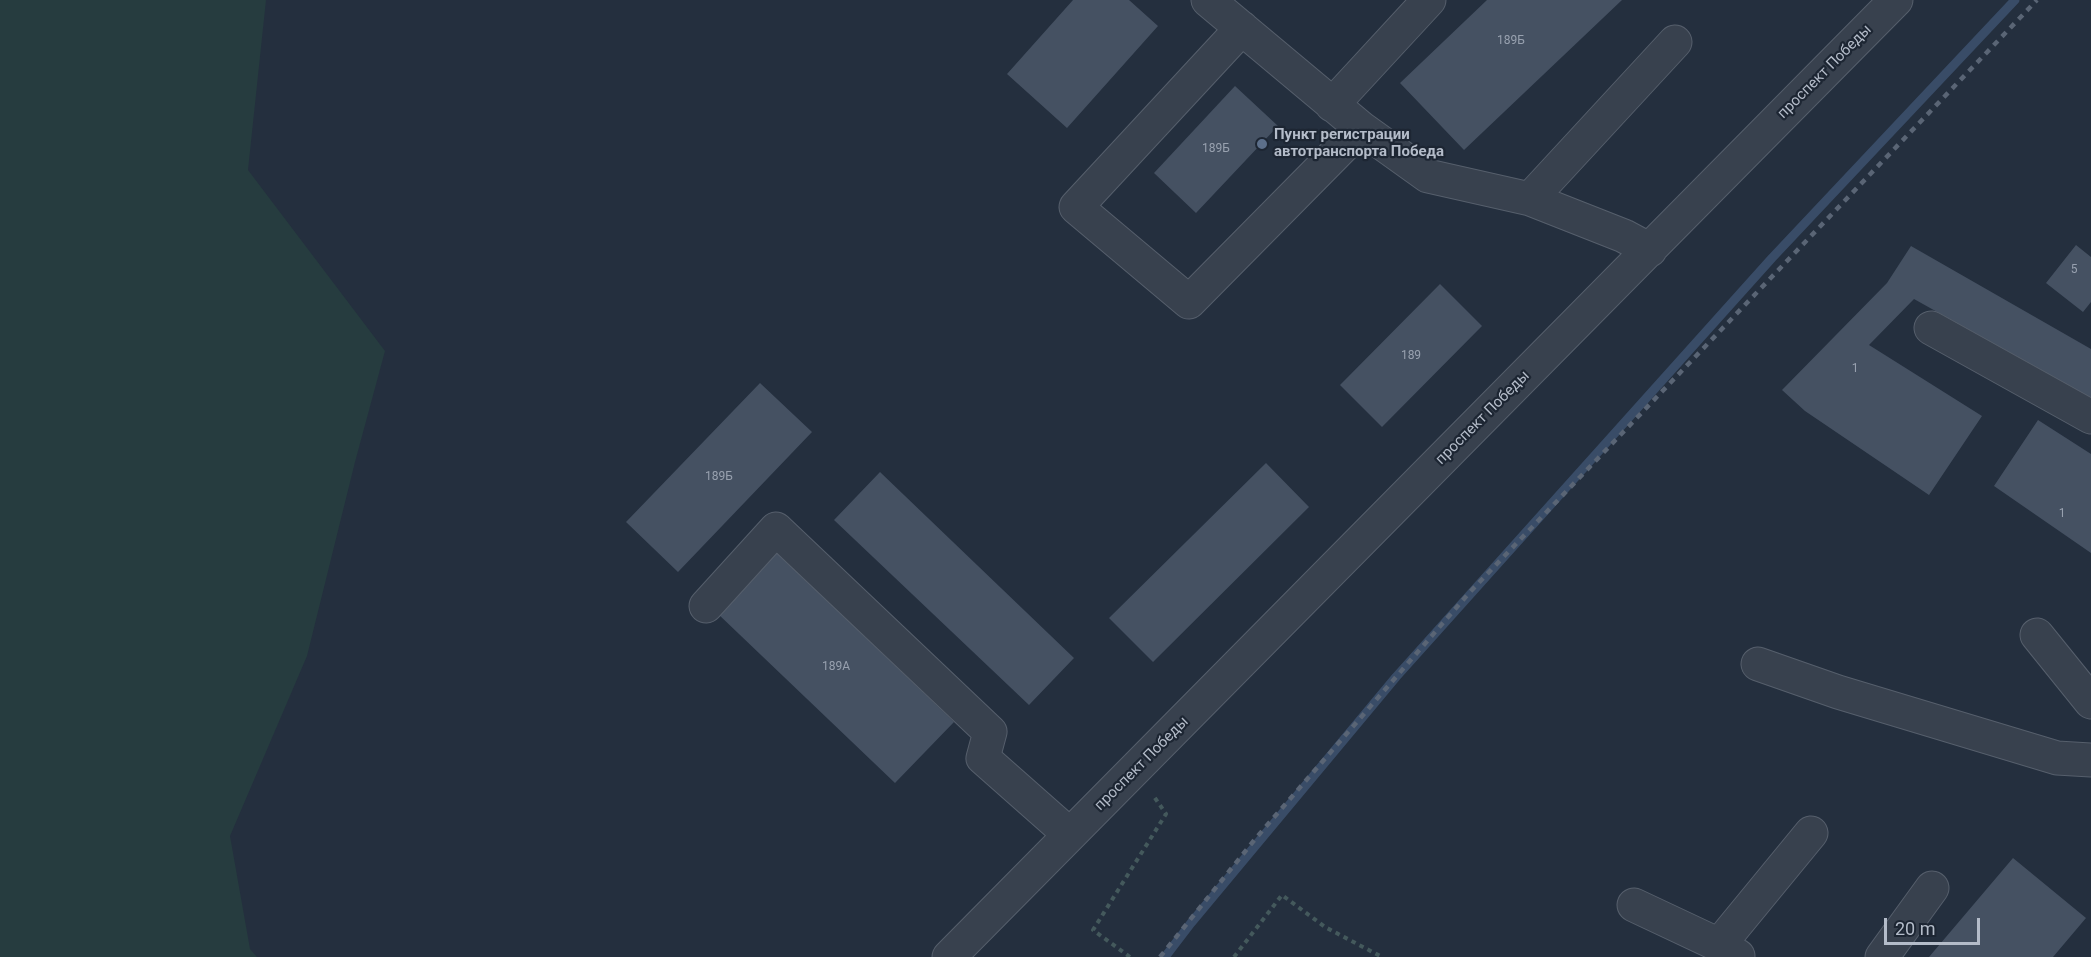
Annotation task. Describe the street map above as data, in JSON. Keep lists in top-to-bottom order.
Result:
{
  "streets": {
    "street": ["проспект Победы"]
  },
  "places": ["Пункт регистрации автотранспорта Победа"],
  "house_numbers": [
    "189Б",
    "189Б",
    "5",
    "189",
    "1",
    "189Б",
    "1",
    "189А"
  ],
  "scale_bar": "20 m"
}
